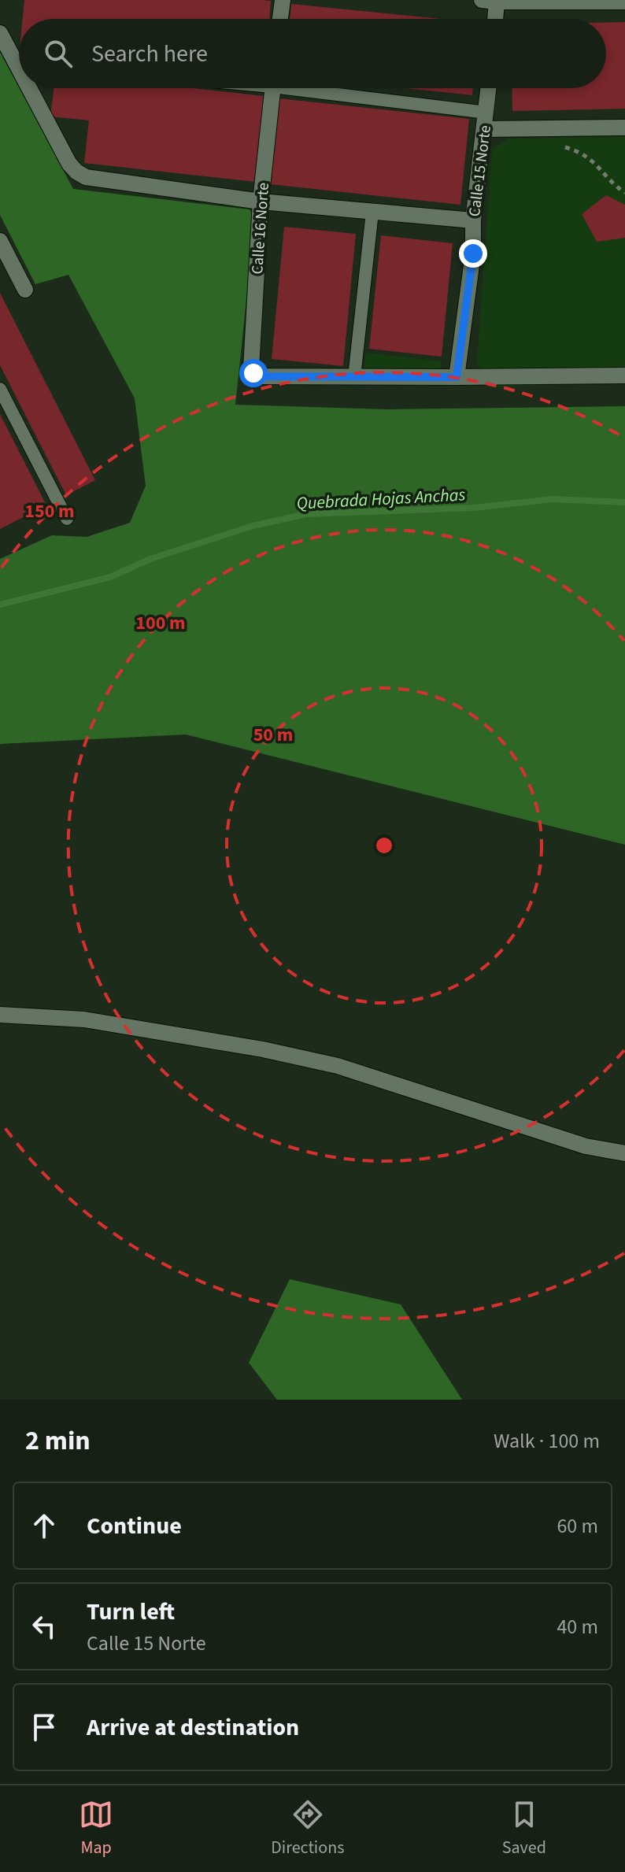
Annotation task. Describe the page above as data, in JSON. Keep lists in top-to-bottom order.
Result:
{
  "streets": {
    "street": ["Calle 15 Norte", "Calle 16 Norte"]
  },
  "water": ["Quebrada Hojas Anchas"],
  "page": {
    "search": "Search here",
    "heading": ["2 min", "Walk · 100 m"],
    "list": [
      ["Continue", "60 m"],
      ["Turn left", "Calle 15 Norte", "40 m"],
      "Arrive at destination"
    ],
    "nav": ["Map", "Directions", "Saved"]
  },
  "rings": ["150 m", "100 m", "50 m"]
}
